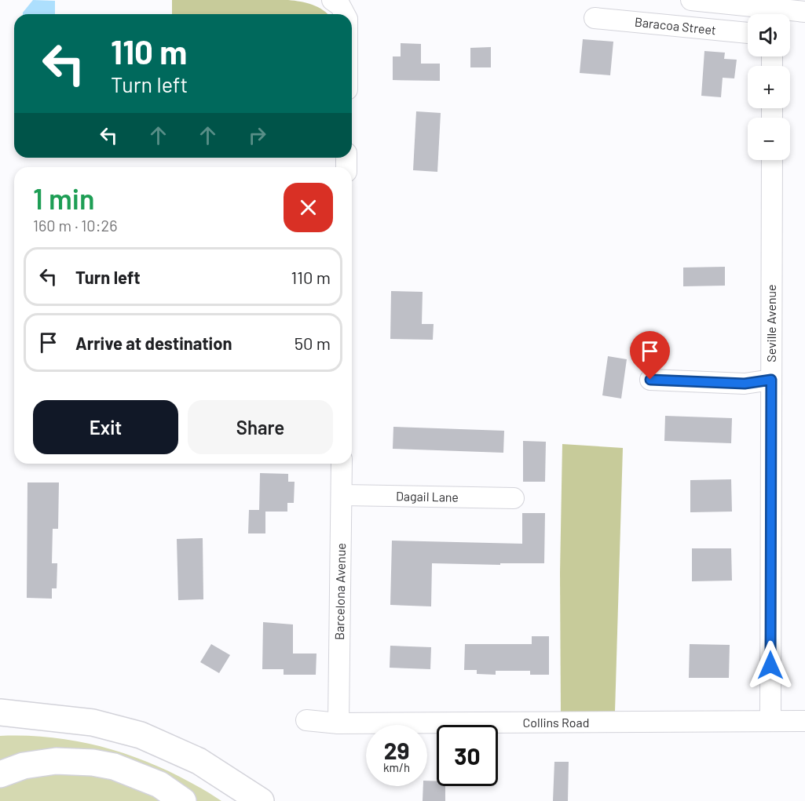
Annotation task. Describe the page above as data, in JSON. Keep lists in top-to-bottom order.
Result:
{
  "streets": {
    "street": [
      "Baracoa Street",
      "Seville Avenue",
      "Dagail Lane",
      "Barcelona Avenue",
      "Collins Road"
    ]
  },
  "crossings": [
    ["Seville Avenue", "Collins Road"],
    ["Dagail Lane", "Barcelona Avenue"],
    ["Barcelona Avenue", "Collins Road"]
  ],
  "page": {
    "map_buttons": ["+", "−"],
    "turn": ["110 m", "Turn left"],
    "heading": ["1 min", "160 m · 10:26"],
    "list": [
      {
        "name": "Turn left",
        "value": "110 m"
      },
      {
        "name": "Arrive at destination",
        "value": "50 m"
      }
    ],
    "buttons": ["Exit", "Share"],
    "speed": "29 km/h",
    "limit": "30"
  }
}
